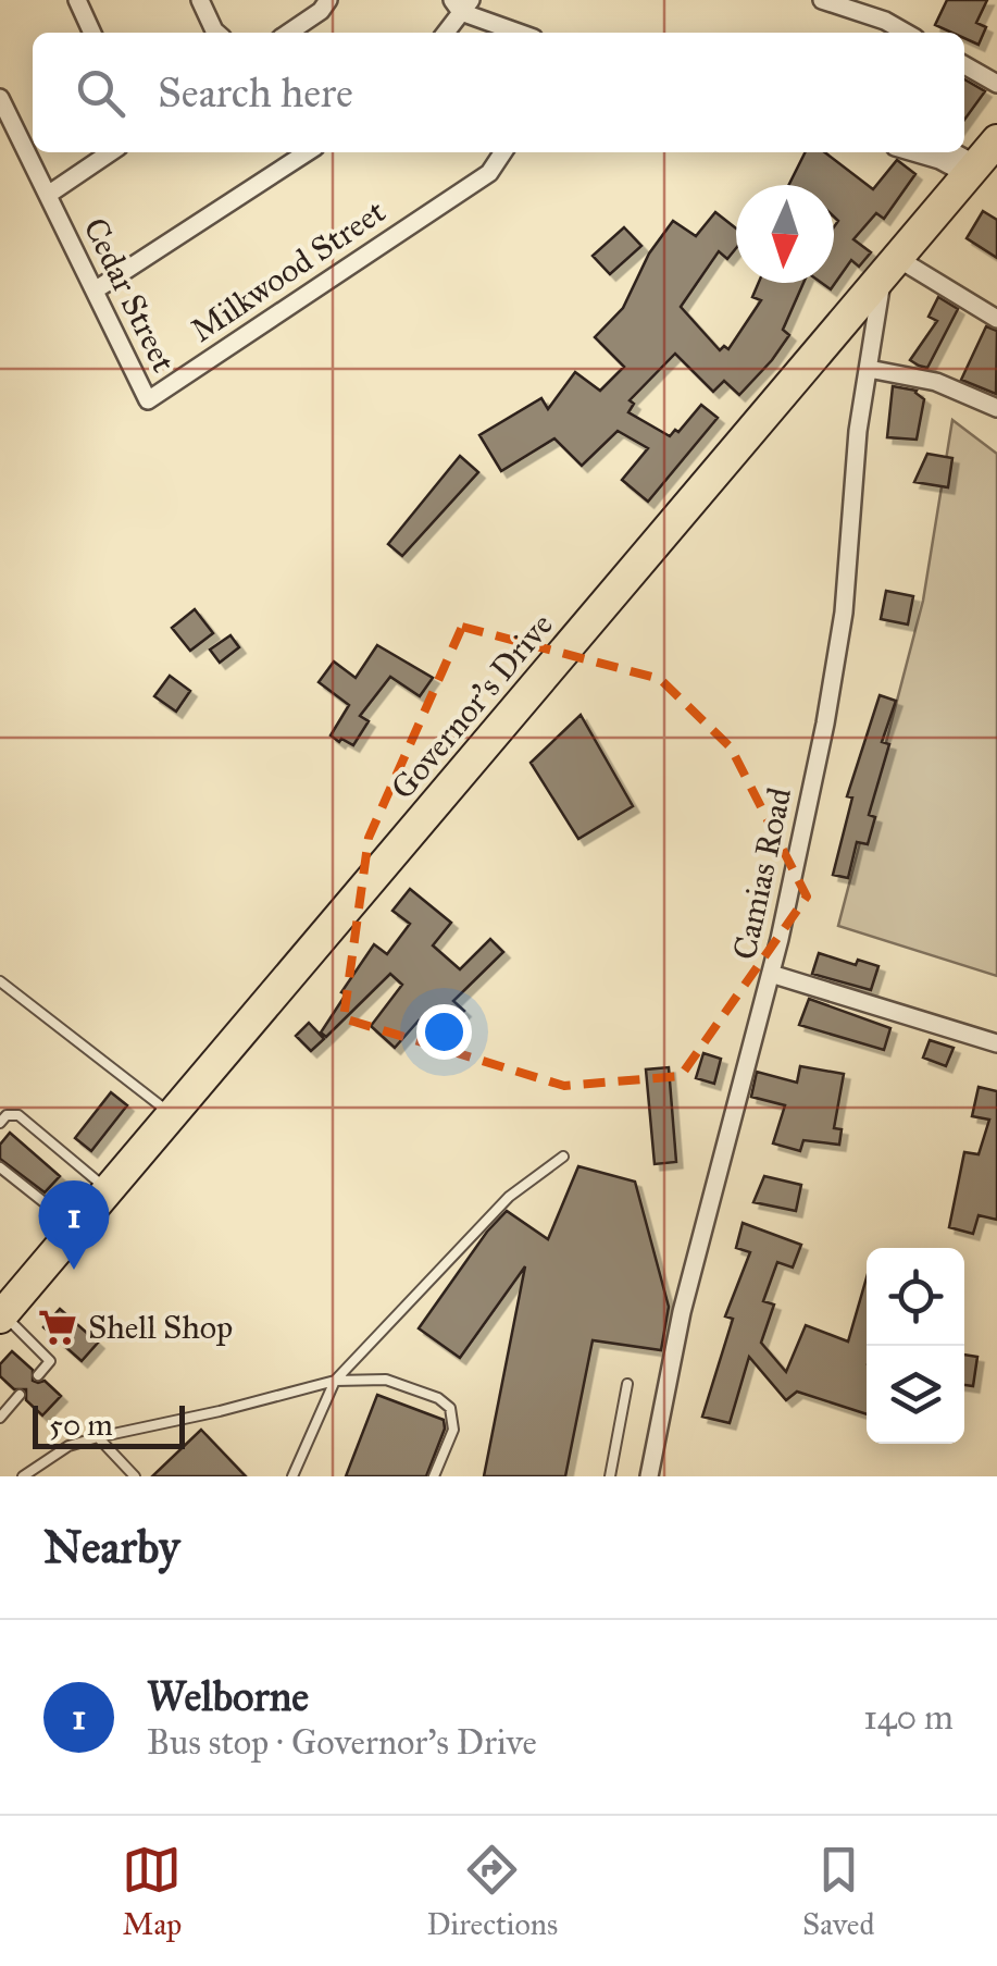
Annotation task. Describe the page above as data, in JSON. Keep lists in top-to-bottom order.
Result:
{
  "streets": {
    "highway": ["Governor's Drive"],
    "street": ["Milkwood Street", "Cedar Street", "Camias Road"]
  },
  "crossings": [
    ["Milkwood Street", "Cedar Street"],
    ["Governor's Drive", "Camias Road"]
  ],
  "places": {
    "supermarket": ["Shell Shop"]
  },
  "scale_bar": "50 m",
  "north": "bottom",
  "page": {
    "search": "Search here",
    "pins": "1",
    "scale": "50 m",
    "heading": "Nearby",
    "list": [
      {
        "mark": "1",
        "name": "Welborne",
        "note": "Bus stop · Governor's Drive",
        "value": "140 m"
      }
    ],
    "nav": ["Map", "Directions", "Saved"]
  }
}
